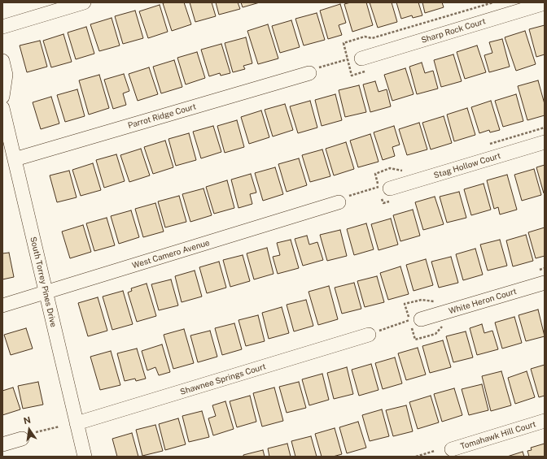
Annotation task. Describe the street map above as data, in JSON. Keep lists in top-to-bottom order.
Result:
{
  "streets": {
    "street": [
      "Sharp Rock Court",
      "Parrot Ridge Court",
      "Stag Hollow Court",
      "West Camero Avenue",
      "South Torrey Pines Drive",
      "White Heron Court",
      "Shawnee Springs Court",
      "Tomahawk Hill Court"
    ]
  },
  "crossings": [
    ["Parrot Ridge Court", "South Torrey Pines Drive"],
    ["West Camero Avenue", "South Torrey Pines Drive"],
    ["South Torrey Pines Drive", "Shawnee Springs Court"]
  ],
  "north": "top"
}
